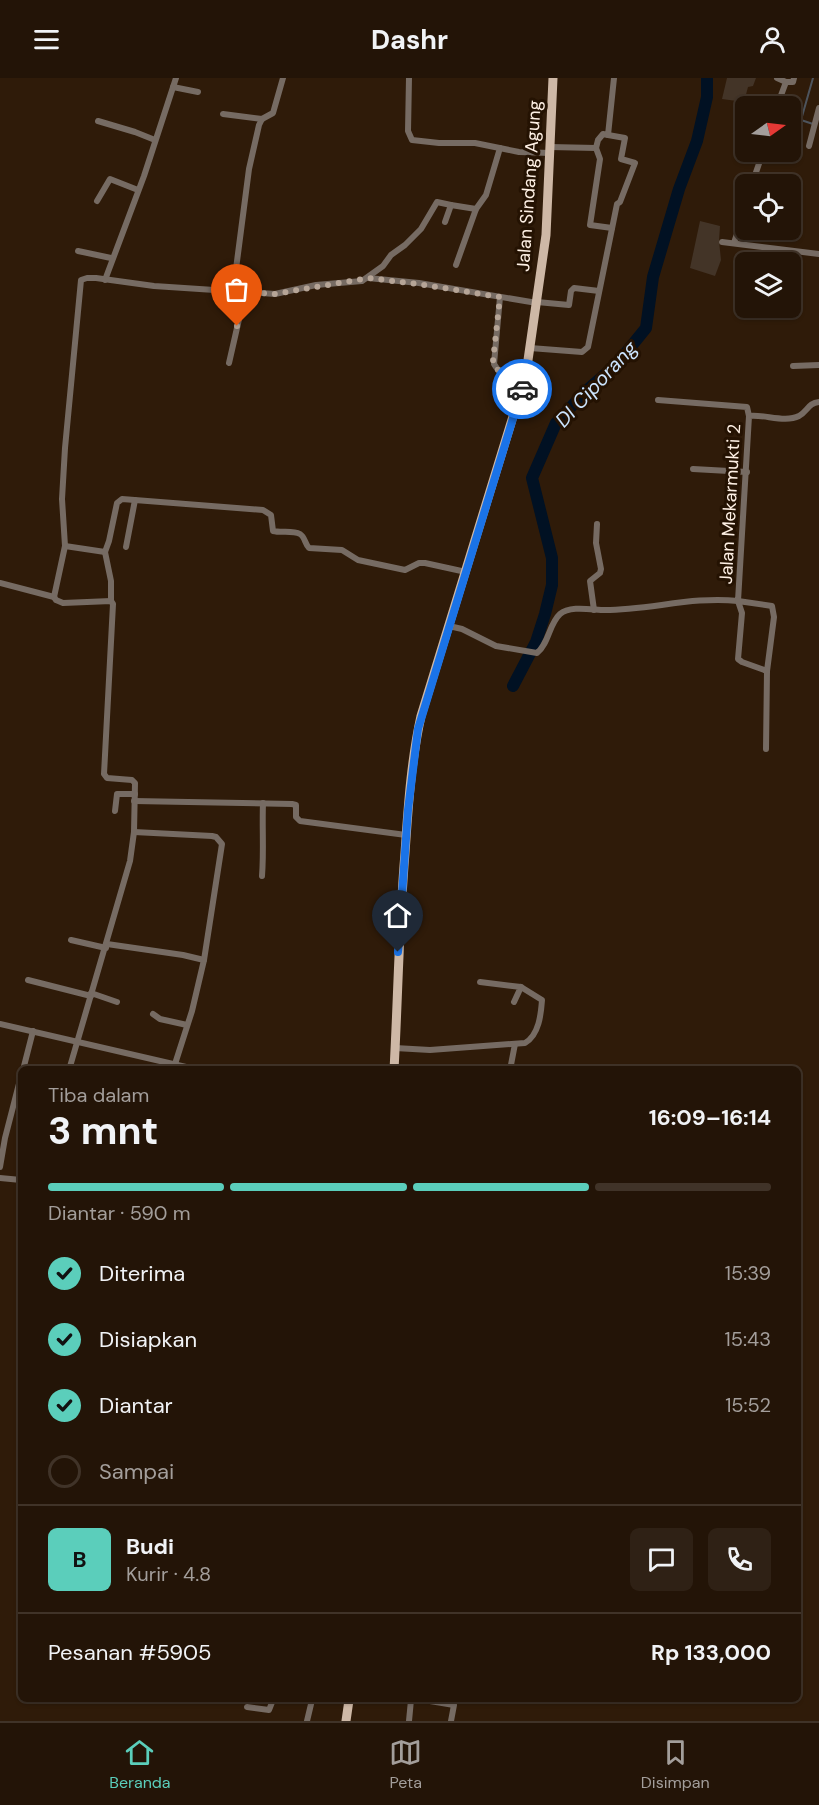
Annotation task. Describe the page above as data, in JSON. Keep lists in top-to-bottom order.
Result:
{
  "streets": {
    "main road": ["Jalan Sindang Agung"],
    "street": ["Jalan Mekarmukti 2"]
  },
  "crossings": [
    ["Jalan Sindang Agung", "Jalan Mekarmukti 2"]
  ],
  "water": ["DI Ciporang"],
  "north": "right",
  "page": {
    "header": "Dashr",
    "heading": ["3 mnt", "Tiba dalam", "16:09–16:14"],
    "panel": [
      "Budi",
      "Kurir · 4.8",
      "Pesanan #5905",
      "Rp 133,000"
    ],
    "bar": "Diantar · 590 m",
    "list": [
      ["Diterima", "15:39"],
      ["Disiapkan", "15:43"],
      ["Diantar", "15:52"],
      "Sampai"
    ],
    "round": "B",
    "tabs": ["Beranda", "Peta", "Disimpan"]
  }
}
